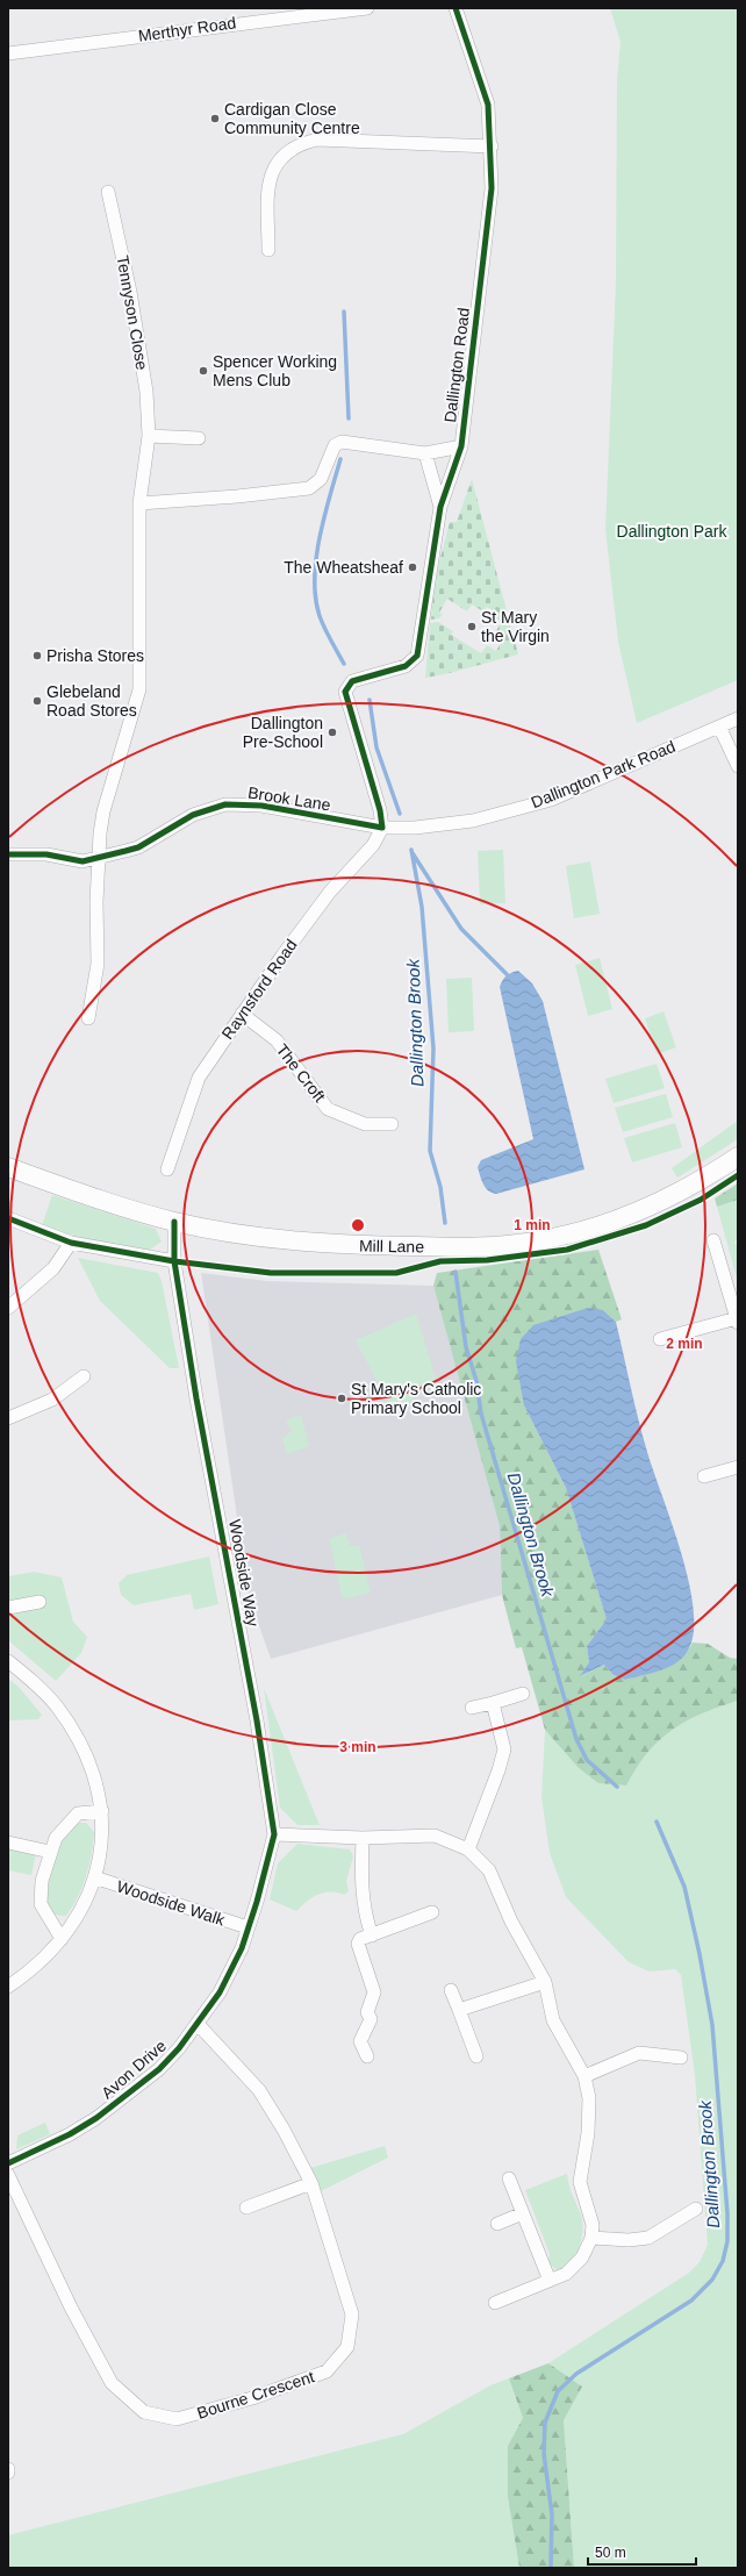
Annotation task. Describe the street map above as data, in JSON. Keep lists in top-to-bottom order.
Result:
{
  "streets": {
    "street": [
      "Merthyr Road",
      "Tennyson Close",
      "Dallington Road",
      "Dallington Park Road",
      "Brook Lane",
      "Raynsford Road",
      "The Croft",
      "Mill Lane",
      "Woodside Way",
      "Woodside Walk",
      "Avon Drive",
      "Bourne Crescent"
    ]
  },
  "crossings": [
    ["Dallington Road", "Dallington Park Road"],
    ["Dallington Road", "Brook Lane"],
    ["Dallington Road", "Raynsford Road"],
    ["Dallington Park Road", "Brook Lane"],
    ["Dallington Park Road", "Raynsford Road"],
    ["Brook Lane", "Raynsford Road"],
    ["Raynsford Road", "The Croft"],
    ["Mill Lane", "Woodside Way"],
    ["Woodside Way", "Woodside Walk"],
    ["Woodside Way", "Avon Drive"],
    ["Woodside Walk", "Avon Drive"],
    ["Avon Drive", "Bourne Crescent"]
  ],
  "water": ["Dallington Brook"],
  "parks": ["Dallington Park"],
  "places": [
    "Cardigan Close Community Centre",
    "Spencer Working Mens Club",
    "The Wheatsheaf",
    "St Mary the Virgin",
    "Prisha Stores",
    "Glebeland Road Stores",
    "Dallington Pre-School",
    "St Mary's Catholic Primary School"
  ],
  "scale_bar": "50 m",
  "rings": ["1 min", "2 min", "3 min"]
}
